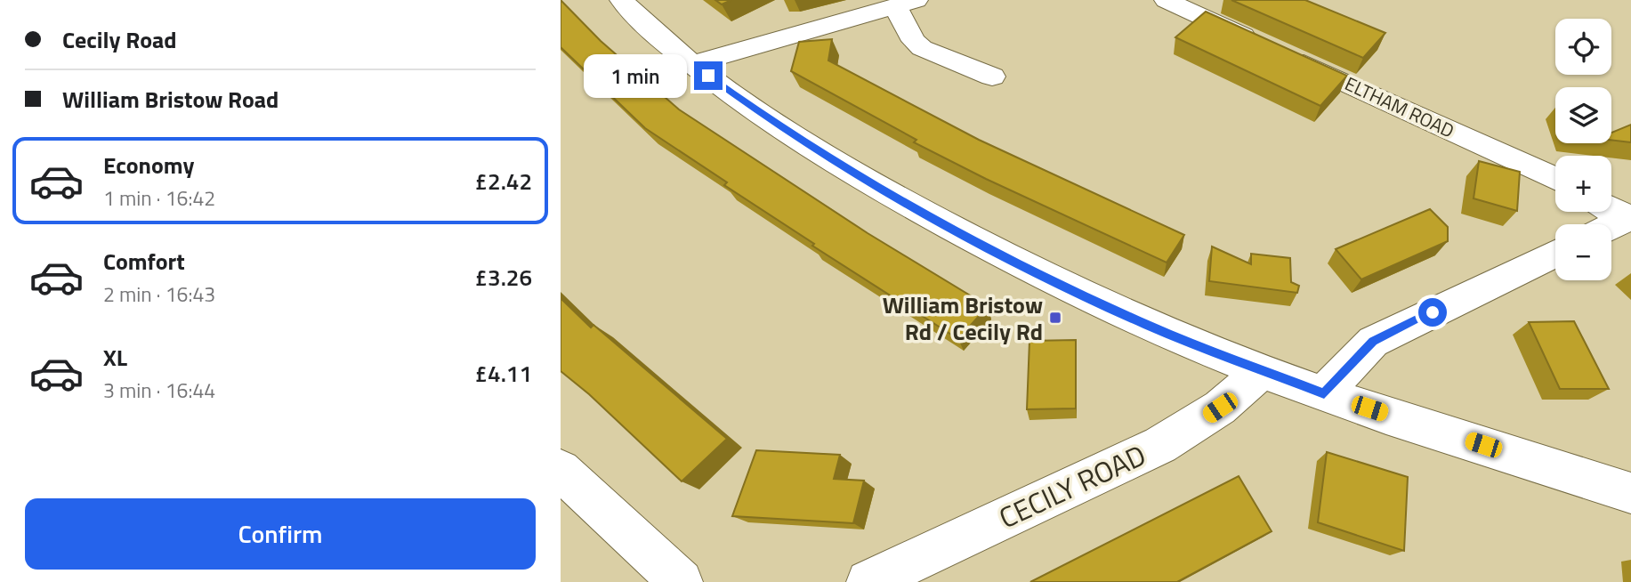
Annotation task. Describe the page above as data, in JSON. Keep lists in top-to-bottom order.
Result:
{
  "streets": {
    "street": ["ELTHAM ROAD", "CECILY ROAD"]
  },
  "places": {
    "transit": ["William Bristow Rd / Cecily Rd"]
  },
  "page": {
    "banner": ["Cecily Road", "William Bristow Road"],
    "map_buttons": ["+", "−"],
    "bubble": "1 min",
    "list": [
      {
        "name": "Economy",
        "note": "1 min · 16:42",
        "value": "£2.42"
      },
      {
        "name": "Comfort",
        "note": "2 min · 16:43",
        "value": "£3.26"
      },
      {
        "name": "XL",
        "note": "3 min · 16:44",
        "value": "£4.11"
      }
    ],
    "buttons": "Confirm"
  }
}
